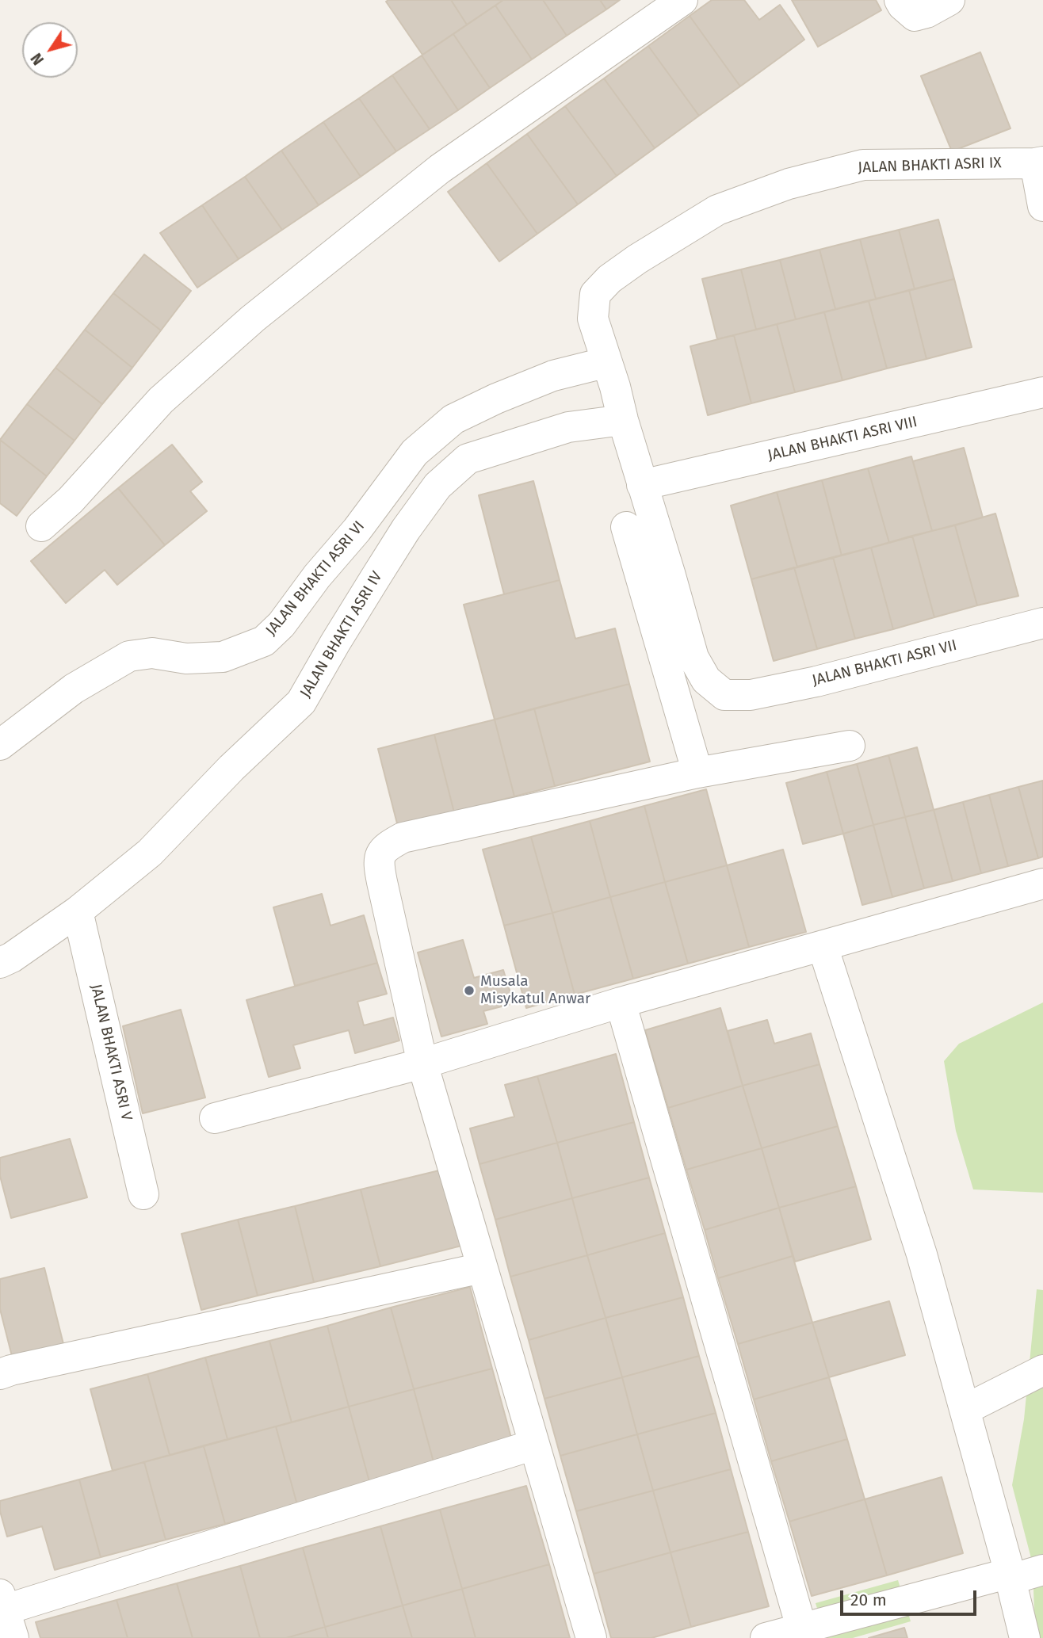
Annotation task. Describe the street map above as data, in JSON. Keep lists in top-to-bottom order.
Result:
{
  "streets": {
    "street": [
      "JALAN BHAKTI ASRI IX",
      "JALAN BHAKTI ASRI VIII",
      "JALAN BHAKTI ASRI VI",
      "JALAN BHAKTI ASRI IV",
      "JALAN BHAKTI ASRI VII",
      "JALAN BHAKTI ASRI V"
    ]
  },
  "crossings": [
    ["JALAN BHAKTI ASRI IX", "JALAN BHAKTI ASRI VI"],
    ["JALAN BHAKTI ASRI VIII", "JALAN BHAKTI ASRI VII"],
    ["JALAN BHAKTI ASRI IV", "JALAN BHAKTI ASRI V"]
  ],
  "places": ["Musala Misykatul Anwar"],
  "scale_bar": "20 m",
  "north": "bottom left"
}
